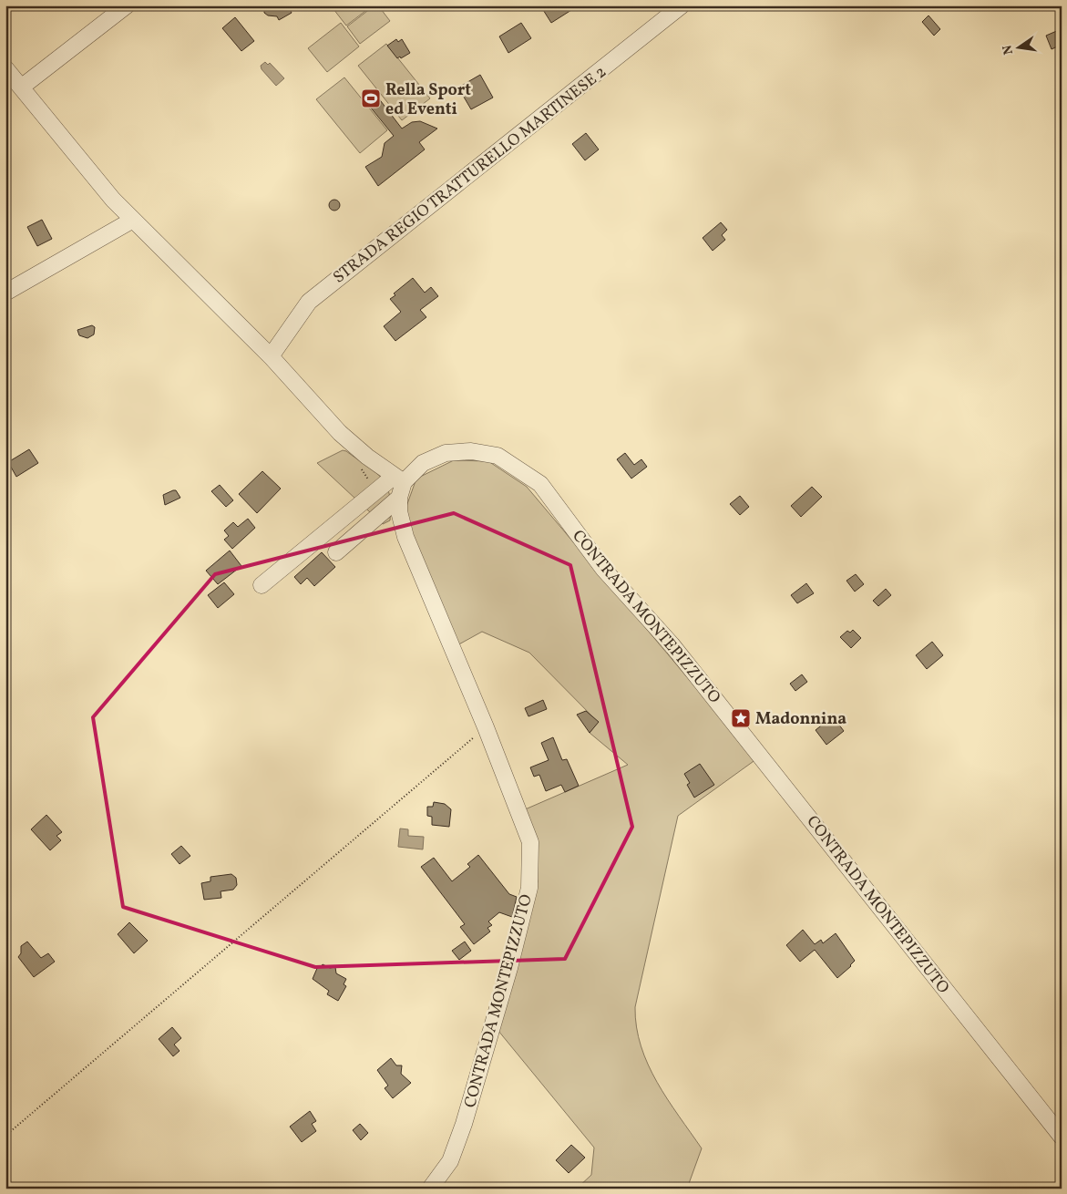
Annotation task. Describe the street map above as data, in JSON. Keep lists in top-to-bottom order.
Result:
{
  "streets": {
    "street": ["STRADA REGIO TRATTURELLO MARTINESE 2", "CONTRADA MONTEPIZZUTO"]
  },
  "places": {
    "sports": ["Rella Sport ed Eventi"],
    "place": ["Madonnina"]
  },
  "north": "left"
}
